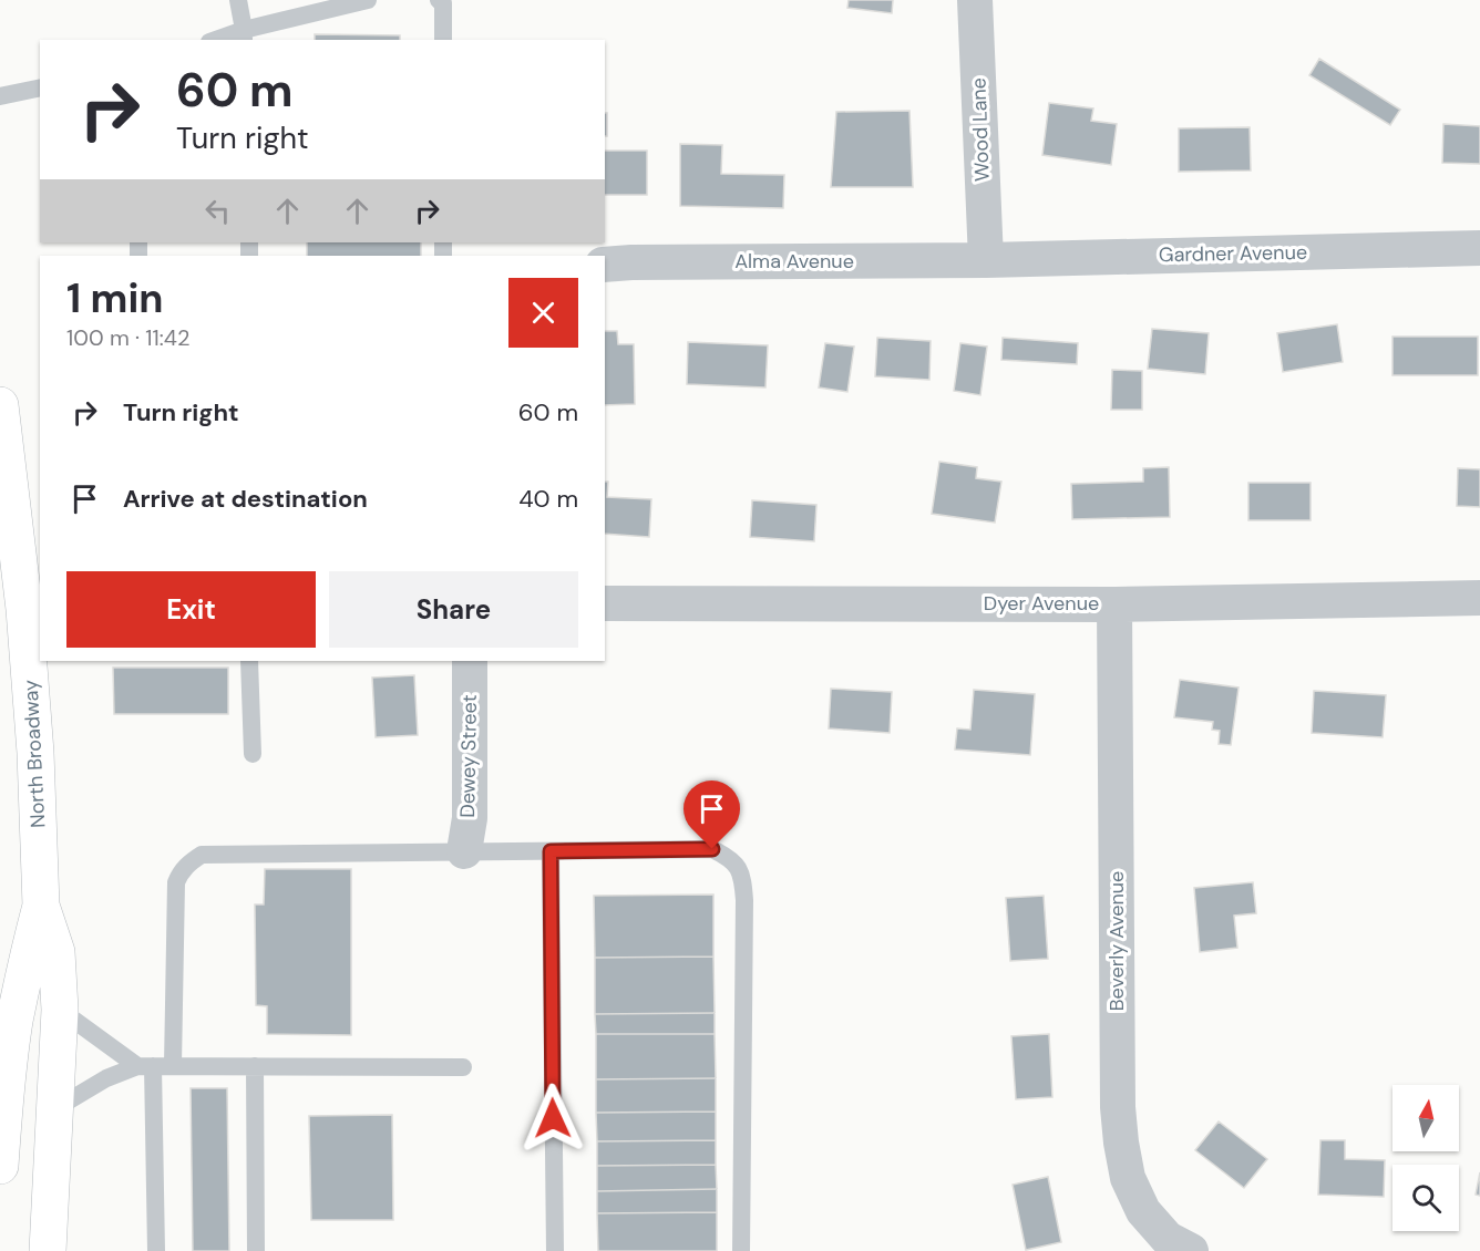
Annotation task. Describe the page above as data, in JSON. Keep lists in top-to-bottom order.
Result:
{
  "streets": {
    "main road": ["North Broadway"],
    "street": [
      "Wood Lane",
      "Gardner Avenue",
      "Alma Avenue",
      "Dyer Avenue",
      "Dewey Street",
      "Beverly Avenue"
    ]
  },
  "crossings": [
    ["Wood Lane", "Gardner Avenue"],
    ["Wood Lane", "Alma Avenue"],
    ["Gardner Avenue", "Alma Avenue"],
    ["Dyer Avenue", "Beverly Avenue"]
  ],
  "north": "top",
  "page": {
    "turn": ["60 m", "Turn right"],
    "heading": ["1 min", "100 m · 11:42"],
    "list": [
      {
        "name": "Turn right",
        "value": "60 m"
      },
      {
        "name": "Arrive at destination",
        "value": "40 m"
      }
    ],
    "buttons": ["Exit", "Share"]
  }
}
